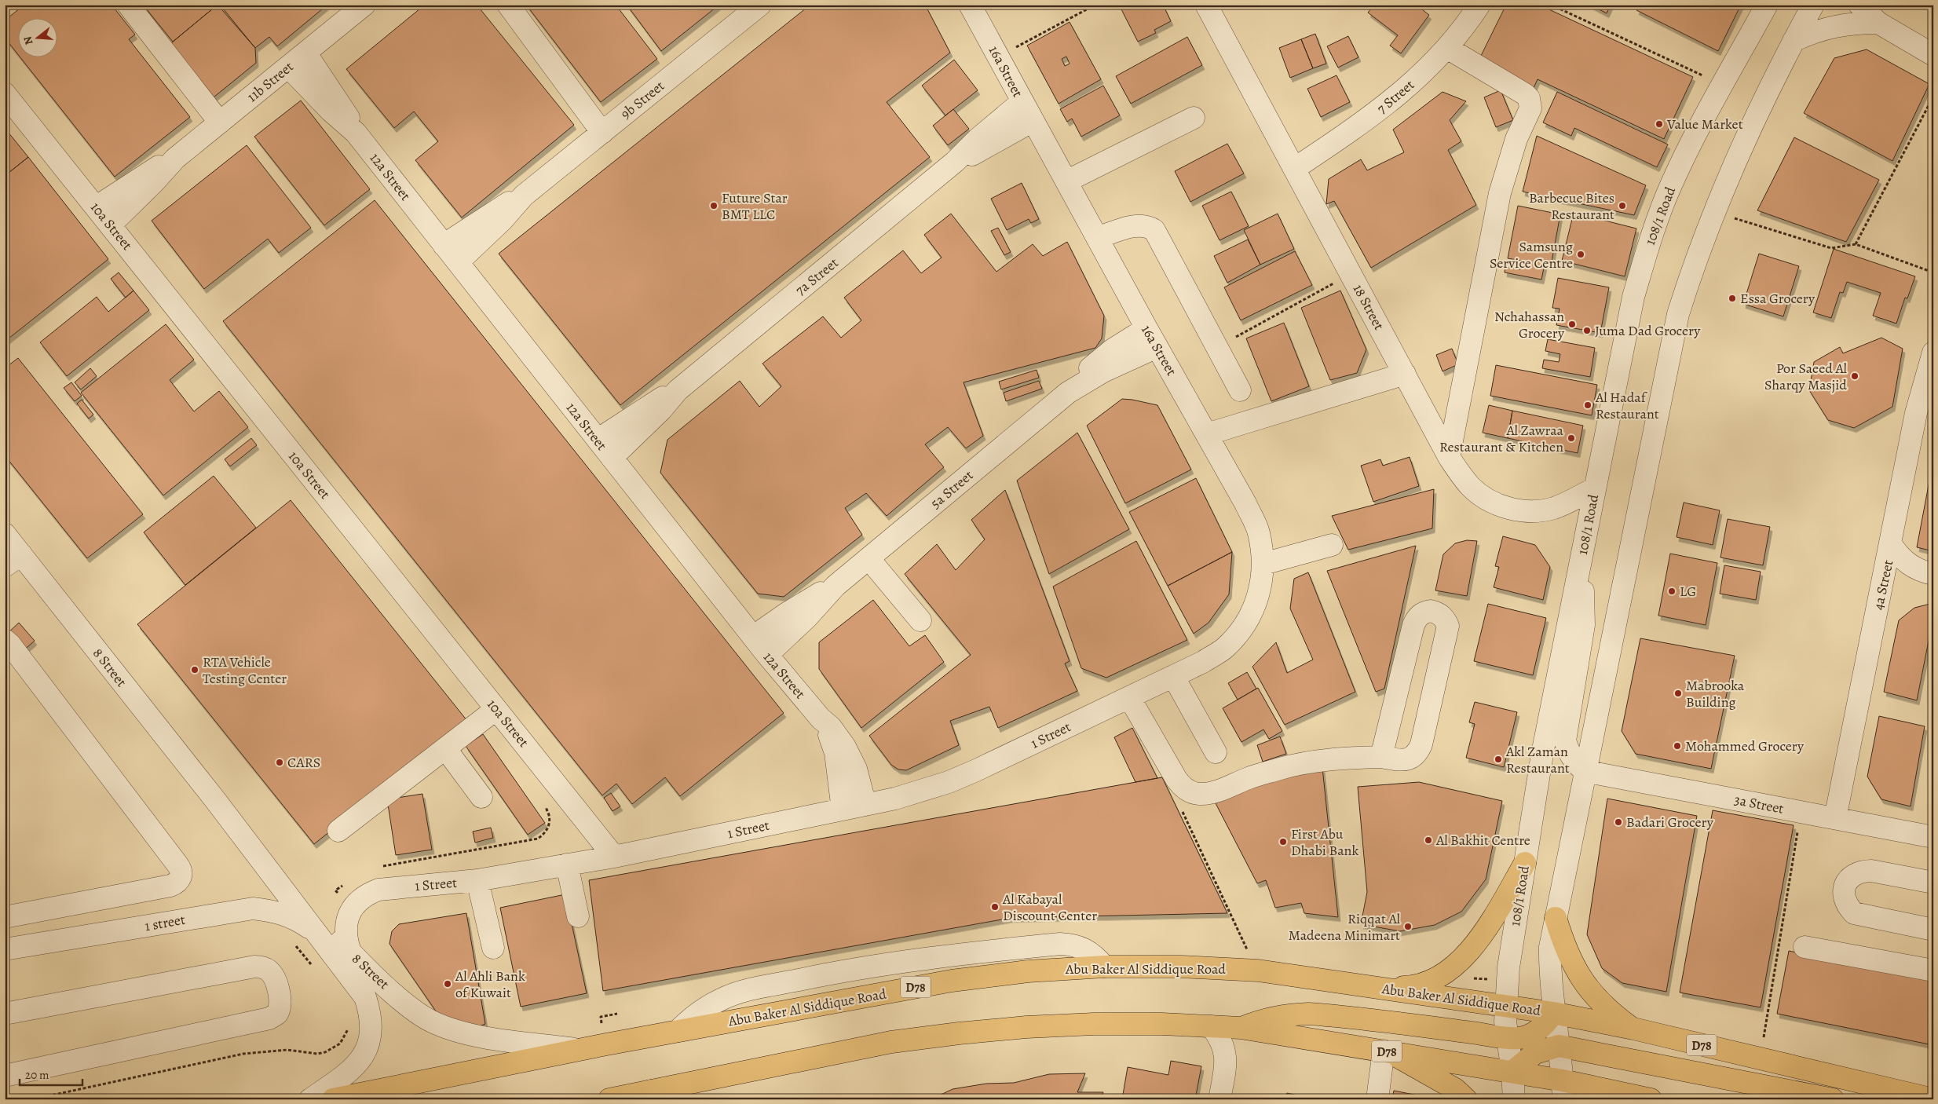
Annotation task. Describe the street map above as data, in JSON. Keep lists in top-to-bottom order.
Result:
{
  "streets": {
    "main road": ["Abu Baker Al Siddique Road", "D78"],
    "street": [
      "16a Street",
      "11b Street",
      "7 Street",
      "9b Street",
      "12a Street",
      "108/1 Road",
      "10a Street",
      "7a Street",
      "18 Street",
      "5a Street",
      "4a Street",
      "8 Street",
      "1 Street",
      "3a Street",
      "1 street"
    ]
  },
  "crossings": [
    ["16a Street", "7a Street"],
    ["16a Street", "5a Street"],
    ["16a Street", "1 Street"],
    ["11b Street", "12a Street"],
    ["11b Street", "10a Street"],
    ["7 Street", "18 Street"],
    ["9b Street", "12a Street"],
    ["12a Street", "7a Street"],
    ["12a Street", "5a Street"],
    ["12a Street", "1 Street"],
    ["108/1 Road", "18 Street"],
    ["108/1 Road", "Abu Baker Al Siddique Road"],
    ["108/1 Road", "D78"],
    ["10a Street", "1 Street"],
    ["4a Street", "3a Street"],
    ["8 Street", "1 Street"],
    ["8 Street", "1 street"],
    ["8 Street", "Abu Baker Al Siddique Road"]
  ],
  "places": [
    "Value Market",
    "Future Star BMT LLC",
    "Barbecue Bites Restaurant",
    "Samsung Service Centre",
    "Essa Grocery",
    "Nchahassan Grocery",
    "Juma Dad Grocery",
    "Por Saeed Al Sharqy Masjid",
    "Al Hadaf Restaurant",
    "Al Zawraa Restaurant & Kitchen",
    "LG",
    "RTA Vehicle Testing Center",
    "Mabrooka Building",
    "Mohammed Grocery",
    "Akl Zaman Restaurant",
    "CARS",
    "Badari Grocery",
    "Al Bakhit Centre",
    "First Abu Dhabi Bank",
    "Al Kabayal Discount Center",
    "Riqqat Al Madeena Minimart",
    "Al Ahli Bank of Kuwait"
  ],
  "scale_bar": "20 m",
  "north": "left"
}
